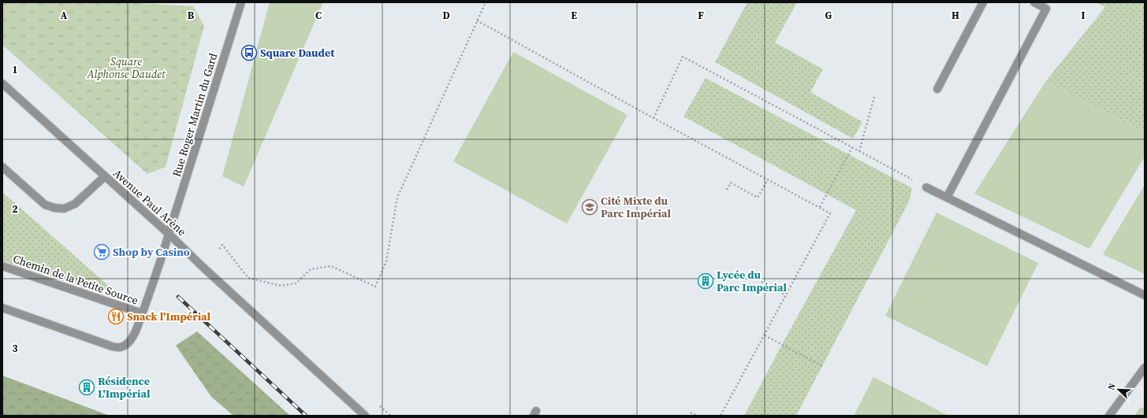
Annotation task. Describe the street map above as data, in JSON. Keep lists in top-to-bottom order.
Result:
{
  "streets": {
    "street": ["Rue Roger Martin du Gard", "Avenue Paul Arène", "Chemin de la Petite Source"]
  },
  "crossings": [
    ["Rue Roger Martin du Gard", "Avenue Paul Arène"],
    ["Rue Roger Martin du Gard", "Chemin de la Petite Source"],
    ["Avenue Paul Arène", "Chemin de la Petite Source"]
  ],
  "parks": ["Square Alphonse Daudet"],
  "places": {
    "bus stop": ["Square Daudet"],
    "school or university": ["Cité Mixte du Parc Impérial"],
    "supermarket": ["Shop by Casino"],
    "building": ["Lycée du Parc Impérial", "Résidence L'Impérial"],
    "restaurant": ["Snack l'Impérial"]
  },
  "north": "top left",
  "grid": {
    "columns": [
      "A",
      "B",
      "C",
      "D",
      "E",
      "F",
      "G",
      "H",
      "I"
    ],
    "rows": ["1", "2", "3"]
  }
}
